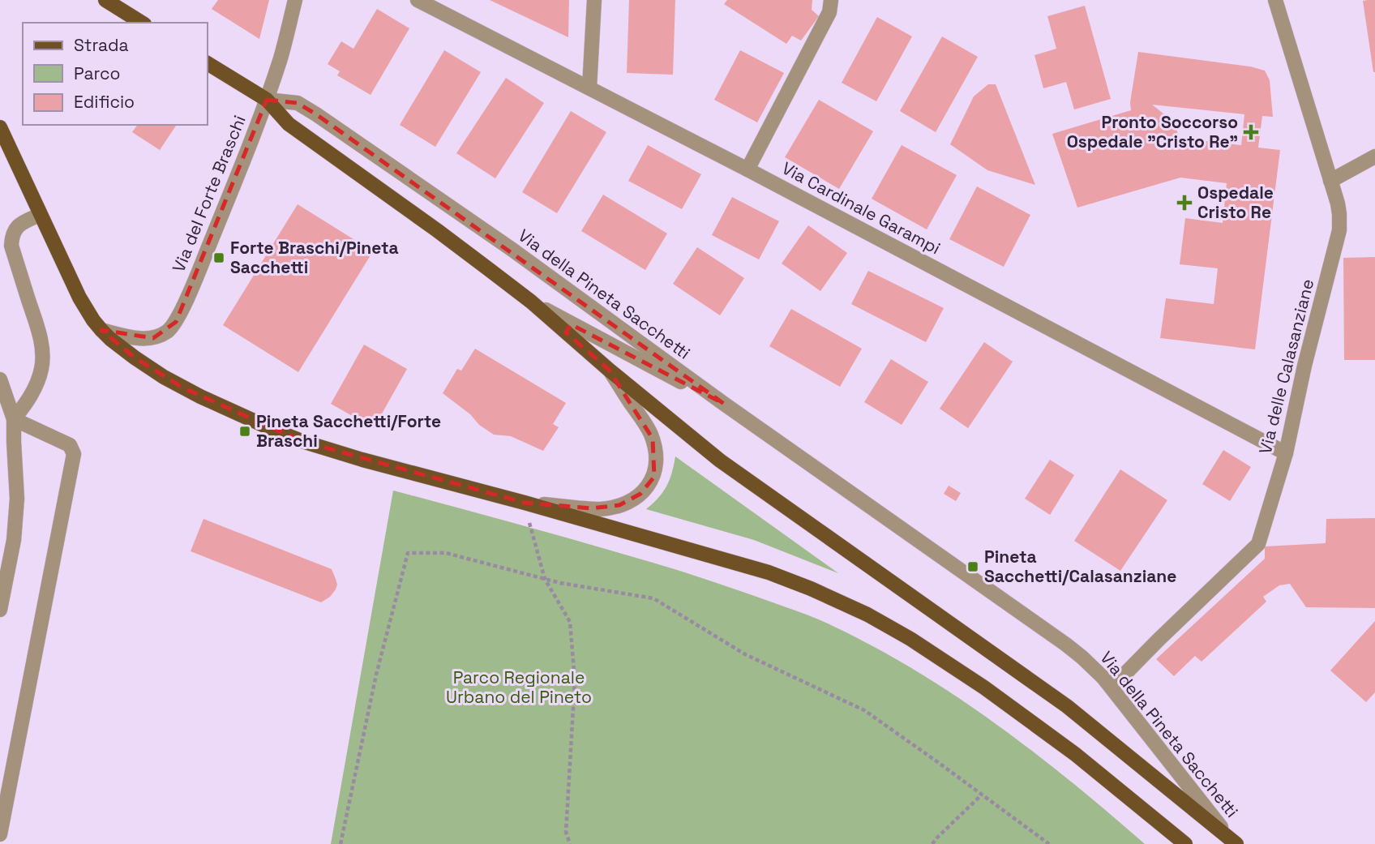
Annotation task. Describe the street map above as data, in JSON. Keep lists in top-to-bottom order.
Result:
{
  "streets": {
    "main road": ["Via della Pineta Sacchetti"],
    "street": ["Via del Forte Braschi", "Via Cardinale Garampi", "Via delle Calasanziane"]
  },
  "crossings": [
    ["Via del Forte Braschi", "Via della Pineta Sacchetti"],
    ["Via Cardinale Garampi", "Via delle Calasanziane"],
    ["Via della Pineta Sacchetti", "Via delle Calasanziane"]
  ],
  "parks": ["Parco Regionale Urbano del Pineto"],
  "places": {
    "health": ["Pronto Soccorso Ospedale \"Cristo Re\"", "Ospedale Cristo Re"],
    "transit": ["Forte Braschi/Pineta Sacchetti", "Pineta Sacchetti/Forte Braschi", "Pineta Sacchetti/Calasanziane"]
  },
  "legend": ["Strada", "Parco", "Edificio"]
}
